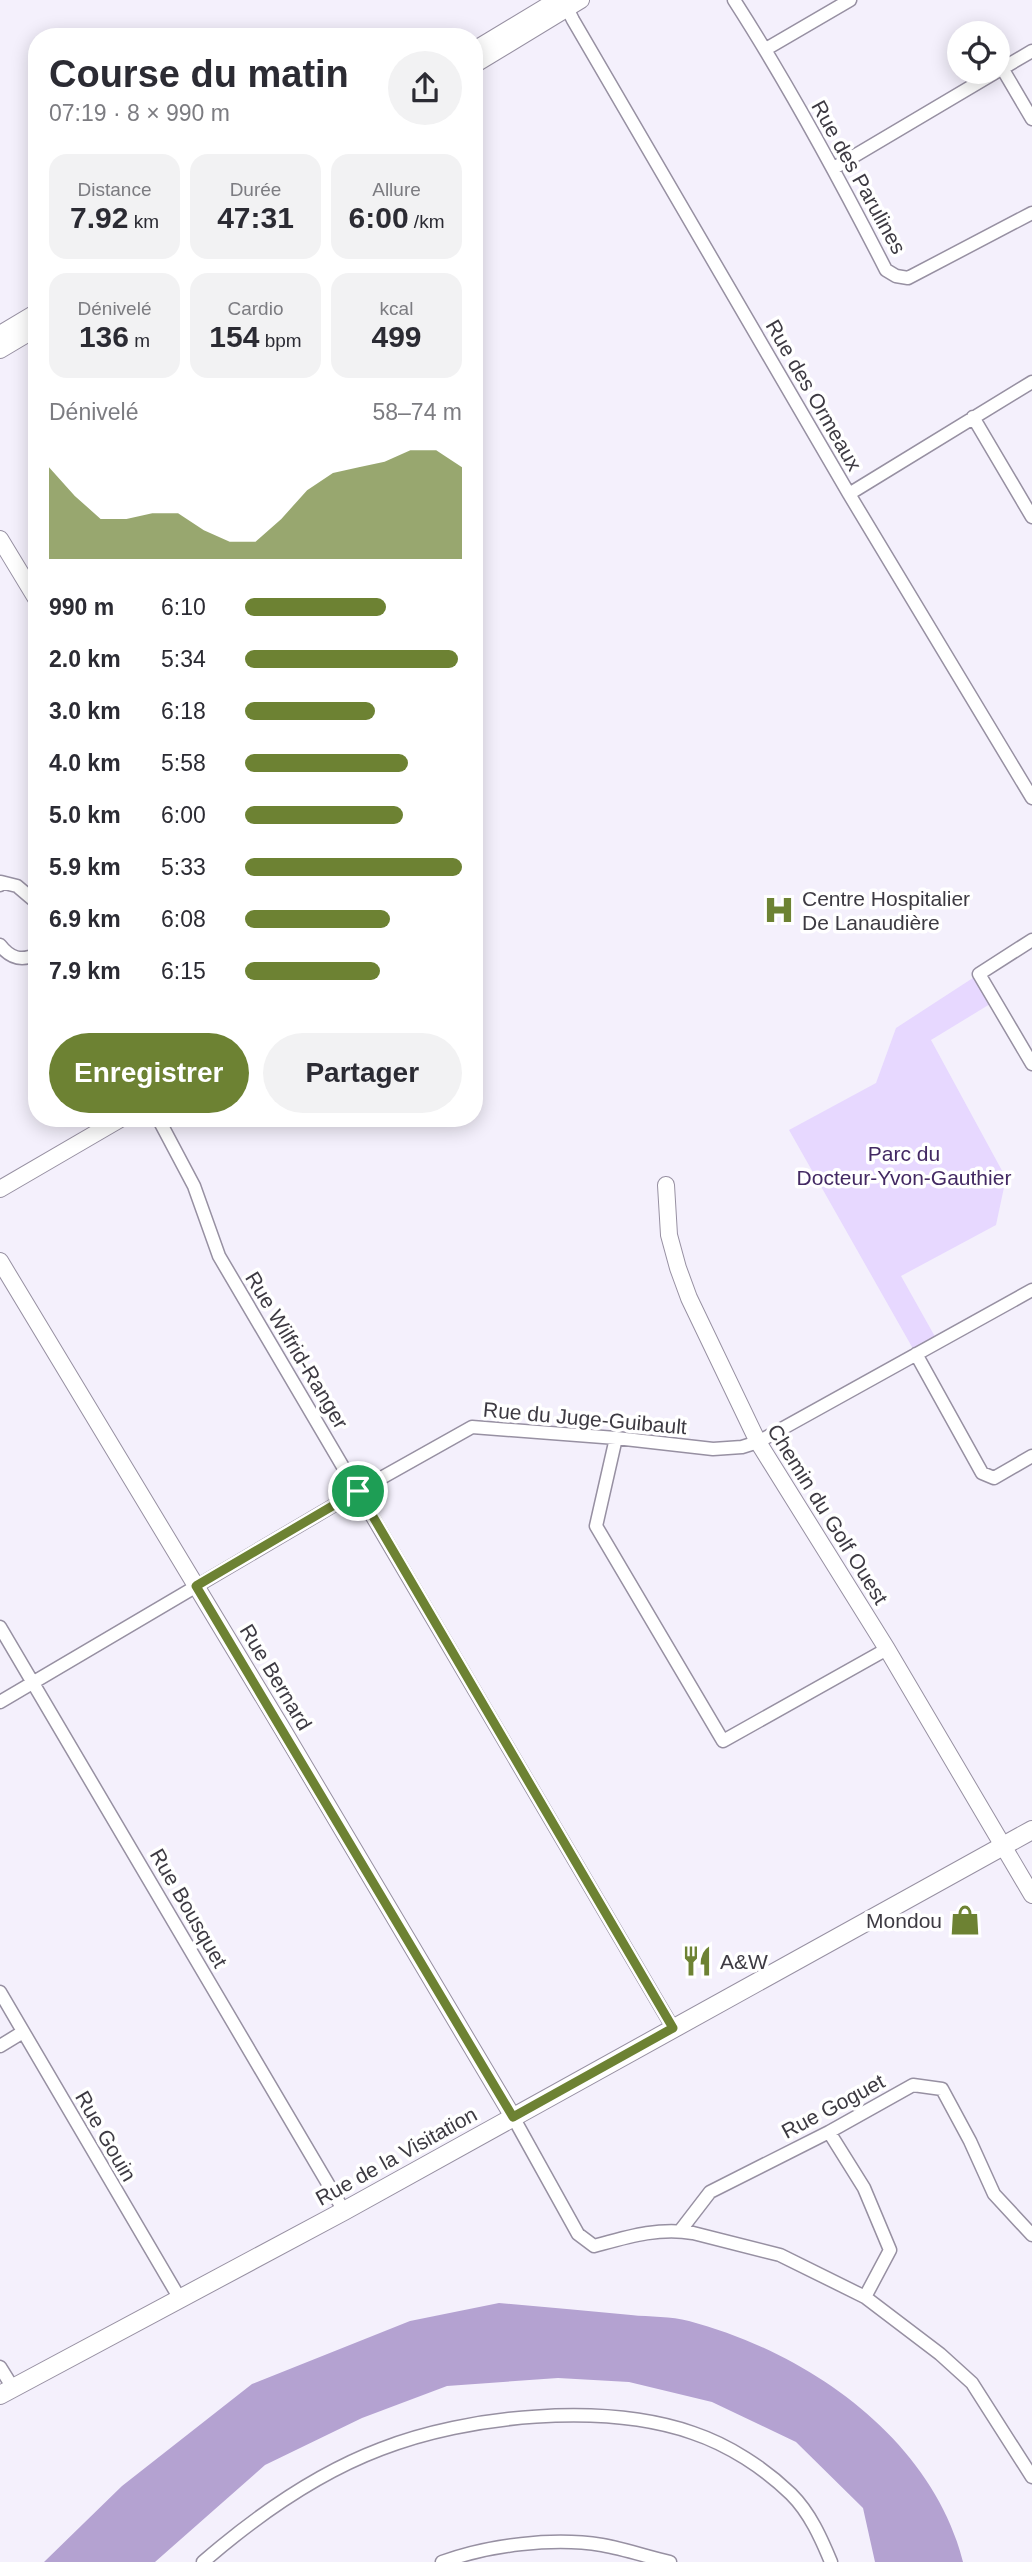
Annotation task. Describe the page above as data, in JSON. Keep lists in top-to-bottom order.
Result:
{
  "streets": {
    "main road": ["Rue de la Visitation"],
    "street": [
      "Rue des Parulines",
      "Rue des Ormeaux",
      "Rue Wilfrid-Ranger",
      "Rue du Juge-Guibault",
      "Chemin du Golf Ouest",
      "Rue Bernard",
      "Rue Bousquet",
      "Rue Goguet",
      "Rue Gouin"
    ]
  },
  "crossings": [
    ["Rue Wilfrid-Ranger", "Rue du Juge-Guibault"],
    ["Rue Wilfrid-Ranger", "Rue de la Visitation"],
    ["Rue du Juge-Guibault", "Chemin du Golf Ouest"],
    ["Rue du Juge-Guibault", "Rue Bernard"],
    ["Rue du Juge-Guibault", "Rue Bousquet"],
    ["Chemin du Golf Ouest", "Rue de la Visitation"],
    ["Rue Bernard", "Rue de la Visitation"],
    ["Rue Bousquet", "Rue de la Visitation"],
    ["Rue Gouin", "Rue de la Visitation"]
  ],
  "parks": ["Parc du Docteur-Yvon-Gauthier"],
  "places": {
    "hospital": ["Centre Hospitalier De Lanaudière"],
    "shop": ["Mondou"],
    "restaurant": ["A&W"]
  },
  "page": {
    "heading": ["Course du matin", "07:19 · 8 × 990 m"],
    "stats": [
      ["Distance", "7.92 km"],
      ["Durée", "47:31"],
      ["Allure", "6:00 /km"],
      ["Dénivelé", "136 m"],
      ["Cardio", "154 bpm"],
      ["kcal", "499"]
    ],
    "chart": ["Dénivelé", "58–74 m"],
    "list": [
      {
        "name": "990 m",
        "note": "6:10"
      },
      {
        "name": "2.0 km",
        "note": "5:34"
      },
      {
        "name": "3.0 km",
        "note": "6:18"
      },
      {
        "name": "4.0 km",
        "note": "5:58"
      },
      {
        "name": "5.0 km",
        "note": "6:00"
      },
      {
        "name": "5.9 km",
        "note": "5:33"
      },
      {
        "name": "6.9 km",
        "note": "6:08"
      },
      {
        "name": "7.9 km",
        "note": "6:15"
      }
    ],
    "buttons": ["Enregistrer", "Partager"]
  }
}
